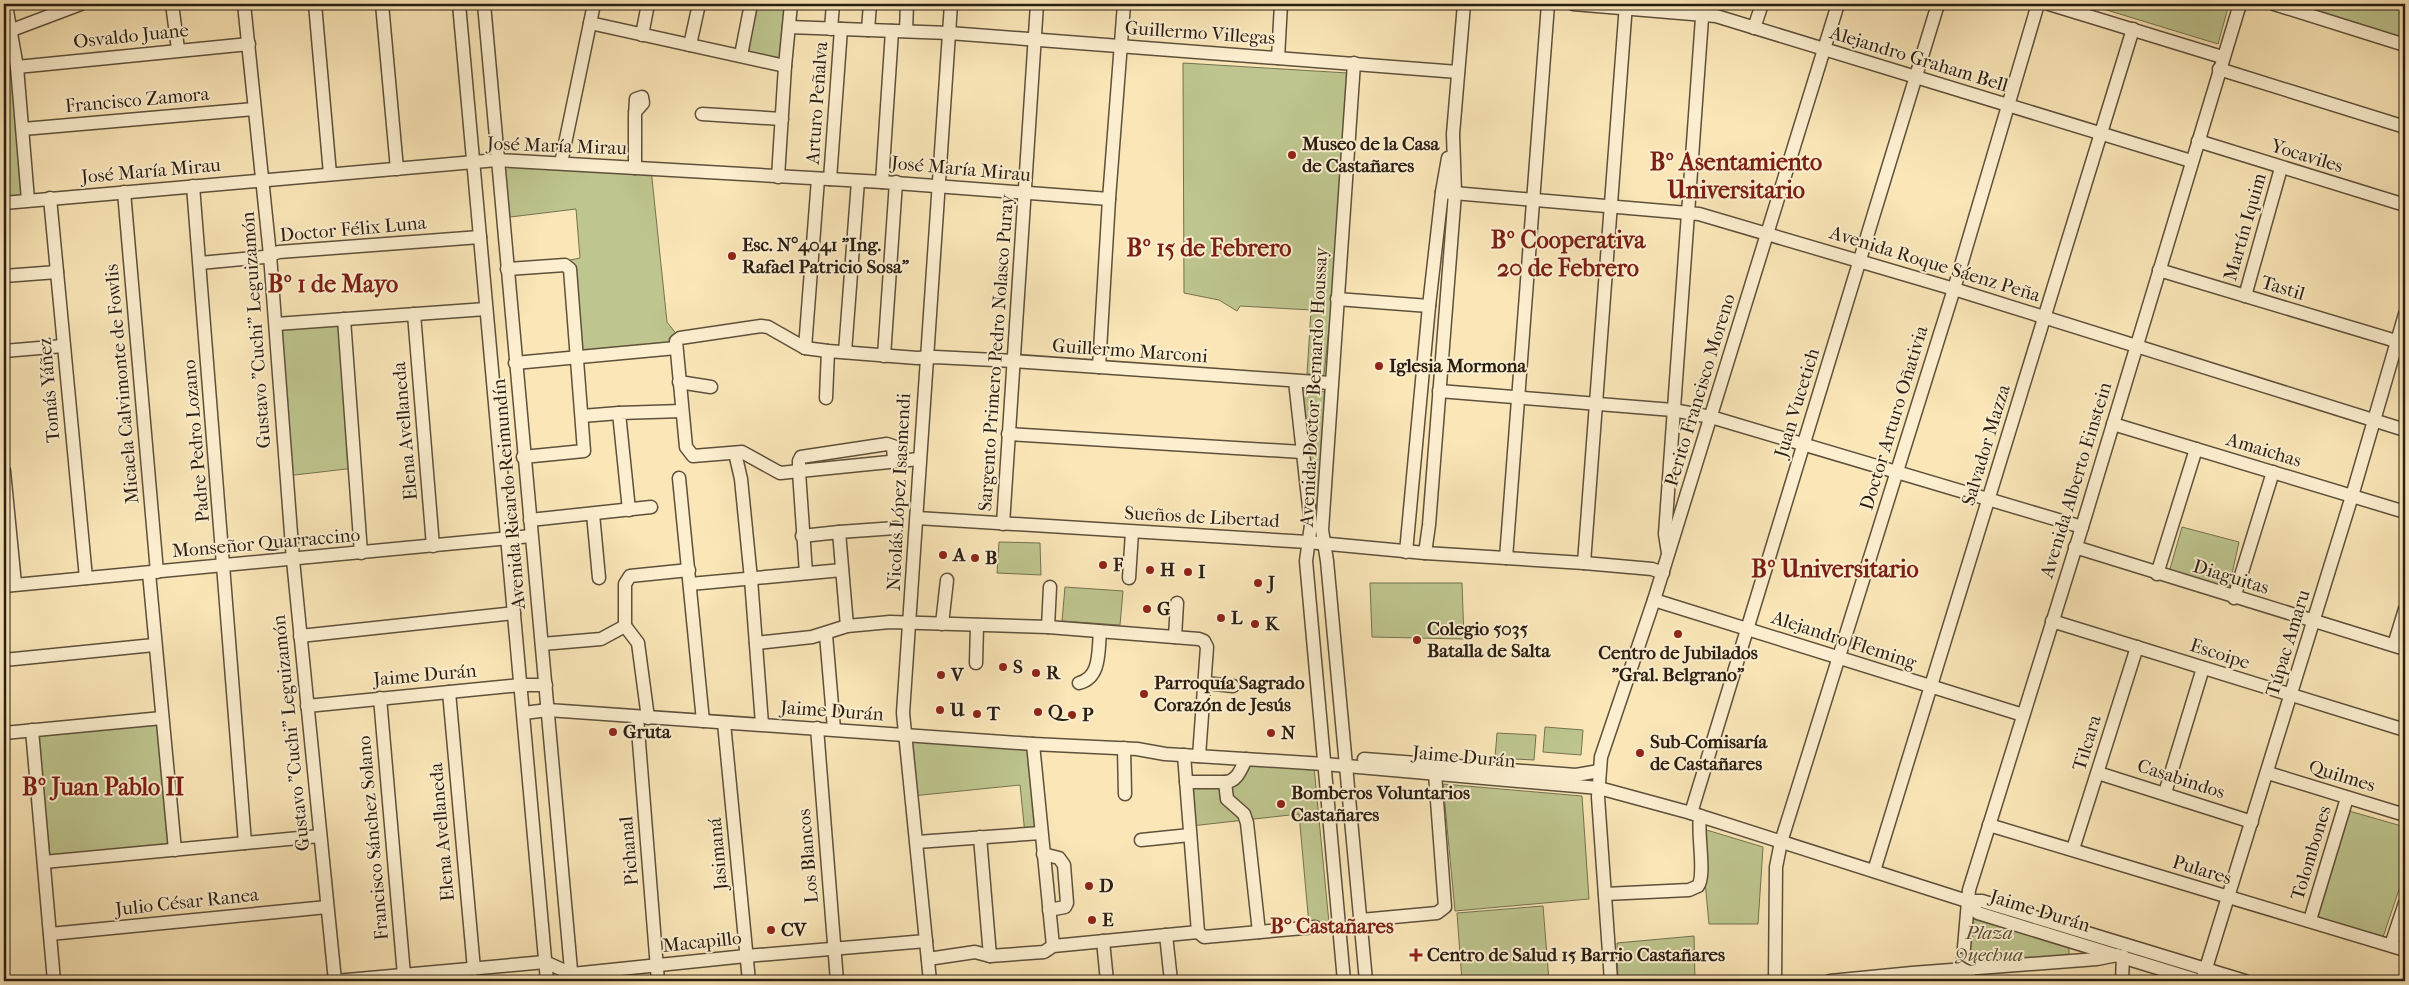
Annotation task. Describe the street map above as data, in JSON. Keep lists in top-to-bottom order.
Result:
{
  "streets": {
    "street": [
      "Guillermo Villegas",
      "Osvaldo Juane",
      "Alejandro Graham Bell",
      "Francisco Zamora",
      "Arturo Peñalva",
      "José María Mirau",
      "Yocaviles",
      "Martín Iquim",
      "Doctor Félix Luna",
      "Avenida Roque Sáenz Peña",
      "Tastil",
      "Gustavo \"Cuchi\" Leguizamón",
      "Guillermo Marconi",
      "Sargento Primero Pedro Nolasco Puray",
      "Micaela Calvimonte de Fowlis",
      "Avenida Doctor Bernardo Houssay",
      "Tomás Yáñez",
      "Perito Francisco Moreno",
      "Juan Vucetich",
      "Doctor Arturo Oñativia",
      "Elena Avellaneda",
      "Padre Pedro Lozano",
      "Salvador Mazza",
      "Amaichas",
      "Avenida Alberto Einstein",
      "Nicolás López Isasmendi",
      "Avenida Ricardo Reimundín",
      "Sueños de Libertad",
      "Monseñor Quarraccino",
      "Diaguitas",
      "Alejandro Fleming",
      "Túpac Amaru",
      "Escoipe",
      "Jaime Durán",
      "Tilcara",
      "Quilmes",
      "Casabindos",
      "Francisco Sánchez Solano",
      "Pichanal",
      "Tolombones",
      "Jasimaná",
      "Los Blancos",
      "Pulares",
      "Julio César Ranea",
      "Macapillo"
    ]
  },
  "crossings": [
    ["Guillermo Villegas", "Arturo Peñalva"],
    ["Guillermo Villegas", "Sargento Primero Pedro Nolasco Puray"],
    ["Guillermo Villegas", "Avenida Doctor Bernardo Houssay"],
    ["Guillermo Villegas", "Nicolás López Isasmendi"],
    ["Osvaldo Juane", "Gustavo \"Cuchi\" Leguizamón"],
    ["Alejandro Graham Bell", "Perito Francisco Moreno"],
    ["Alejandro Graham Bell", "Juan Vucetich"],
    ["Alejandro Graham Bell", "Doctor Arturo Oñativia"],
    ["Alejandro Graham Bell", "Salvador Mazza"],
    ["Alejandro Graham Bell", "Avenida Alberto Einstein"],
    ["Francisco Zamora", "Gustavo \"Cuchi\" Leguizamón"],
    ["Arturo Peñalva", "José María Mirau"],
    ["Arturo Peñalva", "Guillermo Marconi"],
    ["José María Mirau", "Gustavo \"Cuchi\" Leguizamón"],
    ["José María Mirau", "Sargento Primero Pedro Nolasco Puray"],
    ["José María Mirau", "Micaela Calvimonte de Fowlis"],
    ["José María Mirau", "Tomás Yáñez"],
    ["José María Mirau", "Padre Pedro Lozano"],
    ["José María Mirau", "Nicolás López Isasmendi"],
    ["José María Mirau", "Avenida Ricardo Reimundín"],
    ["Yocaviles", "Martín Iquim"],
    ["Yocaviles", "Avenida Alberto Einstein"],
    ["Martín Iquim", "Tastil"],
    ["Doctor Félix Luna", "Gustavo \"Cuchi\" Leguizamón"],
    ["Doctor Félix Luna", "Padre Pedro Lozano"],
    ["Doctor Félix Luna", "Avenida Ricardo Reimundín"],
    ["Avenida Roque Sáenz Peña", "Perito Francisco Moreno"],
    ["Avenida Roque Sáenz Peña", "Juan Vucetich"],
    ["Avenida Roque Sáenz Peña", "Doctor Arturo Oñativia"],
    ["Avenida Roque Sáenz Peña", "Salvador Mazza"],
    ["Avenida Roque Sáenz Peña", "Avenida Alberto Einstein"],
    ["Avenida Roque Sáenz Peña", "Túpac Amaru"],
    ["Tastil", "Avenida Alberto Einstein"],
    ["Tastil", "Túpac Amaru"],
    ["Gustavo \"Cuchi\" Leguizamón", "Monseñor Quarraccino"],
    ["Gustavo \"Cuchi\" Leguizamón", "Jaime Durán"],
    ["Gustavo \"Cuchi\" Leguizamón", "Julio César Ranea"],
    ["Guillermo Marconi", "Sargento Primero Pedro Nolasco Puray"],
    ["Guillermo Marconi", "Avenida Doctor Bernardo Houssay"],
    ["Guillermo Marconi", "Nicolás López Isasmendi"],
    ["Sargento Primero Pedro Nolasco Puray", "Sueños de Libertad"],
    ["Micaela Calvimonte de Fowlis", "Monseñor Quarraccino"],
    ["Avenida Doctor Bernardo Houssay", "Sueños de Libertad"],
    ["Avenida Doctor Bernardo Houssay", "Jaime Durán"],
    ["Tomás Yáñez", "Monseñor Quarraccino"],
    ["Perito Francisco Moreno", "Juan Vucetich"],
    ["Perito Francisco Moreno", "Sueños de Libertad"],
    ["Perito Francisco Moreno", "Alejandro Fleming"],
    ["Perito Francisco Moreno", "Jaime Durán"],
    ["Juan Vucetich", "Alejandro Fleming"],
    ["Juan Vucetich", "Jaime Durán"],
    ["Doctor Arturo Oñativia", "Alejandro Fleming"],
    ["Doctor Arturo Oñativia", "Jaime Durán"],
    ["Elena Avellaneda", "Monseñor Quarraccino"],
    ["Elena Avellaneda", "Jaime Durán"],
    ["Padre Pedro Lozano", "Monseñor Quarraccino"],
    ["Salvador Mazza", "Alejandro Fleming"],
    ["Salvador Mazza", "Jaime Durán"],
    ["Amaichas", "Avenida Alberto Einstein"],
    ["Amaichas", "Túpac Amaru"],
    ["Avenida Alberto Einstein", "Diaguitas"],
    ["Avenida Alberto Einstein", "Alejandro Fleming"],
    ["Avenida Alberto Einstein", "Escoipe"],
    ["Avenida Alberto Einstein", "Jaime Durán"],
    ["Avenida Alberto Einstein", "Pulares"],
    ["Nicolás López Isasmendi", "Sueños de Libertad"],
    ["Nicolás López Isasmendi", "Jaime Durán"],
    ["Nicolás López Isasmendi", "Macapillo"],
    ["Avenida Ricardo Reimundín", "Monseñor Quarraccino"],
    ["Avenida Ricardo Reimundín", "Jaime Durán"],
    ["Avenida Ricardo Reimundín", "Macapillo"],
    ["Diaguitas", "Túpac Amaru"],
    ["Túpac Amaru", "Escoipe"],
    ["Túpac Amaru", "Jaime Durán"],
    ["Túpac Amaru", "Quilmes"],
    ["Túpac Amaru", "Casabindos"],
    ["Túpac Amaru", "Pulares"],
    ["Escoipe", "Tilcara"],
    ["Jaime Durán", "Francisco Sánchez Solano"],
    ["Jaime Durán", "Pichanal"],
    ["Jaime Durán", "Jasimaná"],
    ["Jaime Durán", "Los Blancos"],
    ["Tilcara", "Casabindos"],
    ["Tilcara", "Pulares"],
    ["Quilmes", "Tolombones"],
    ["Pichanal", "Macapillo"],
    ["Tolombones", "Pulares"],
    ["Jasimaná", "Macapillo"],
    ["Los Blancos", "Macapillo"]
  ],
  "districts": [
    "Bº Asentamiento Universitario",
    "Bº Cooperativa 20 de Febrero",
    "Bº 15 de Febrero",
    "Bº 1 de Mayo",
    "Bº Universitario",
    "Bº Juan Pablo II",
    "B° Castañares"
  ],
  "parks": ["Plaza Quechua"],
  "places": {
    "other": [
      "Museo de la Casa de Castañares",
      "Esc. N°4041 \"Ing. Rafael Patricio Sosa\"",
      "Iglesia Mormona",
      "A",
      "B",
      "F",
      "H",
      "I",
      "J",
      "G",
      "L",
      "K",
      "Centro de Jubilados \"Gral. Belgrano\"",
      "Colegio 5035 Batalla de Salta",
      "S",
      "R",
      "V",
      "Parroquía Sagrado Corazón de Jesús",
      "U",
      "Q",
      "T",
      "P",
      "Gruta",
      "N",
      "Sub-Comisaría de Castañares",
      "Bomberos Voluntarios Castañares",
      "D",
      "E",
      "CV"
    ],
    "health": ["Centro de Salud 15 Barrio Castañares"]
  }
}
